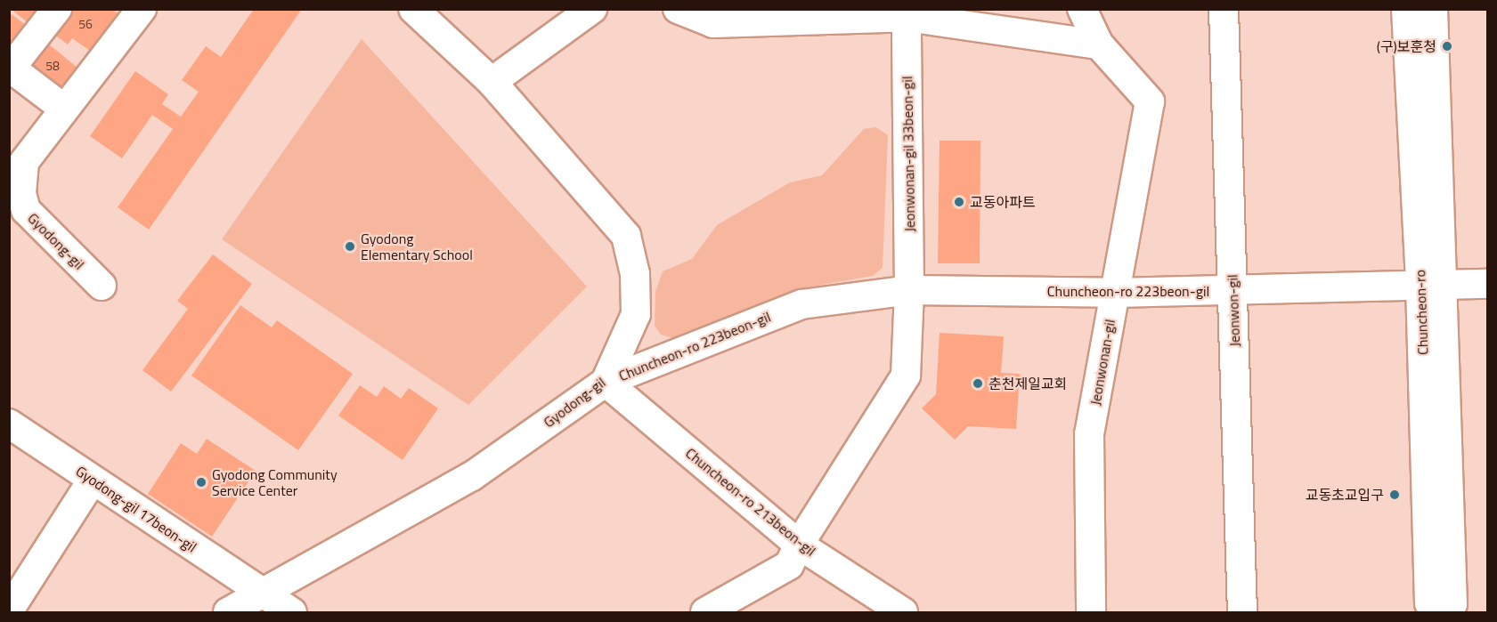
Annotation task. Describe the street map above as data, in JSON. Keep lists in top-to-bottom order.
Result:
{
  "streets": {
    "street": [
      "Jeonwonan-gil 33beon-gil",
      "Gyodong-gil",
      "Chuncheon-ro 223beon-gil",
      "Jeonwon-gil",
      "Chuncheon-ro",
      "Jeonwonan-gil",
      "Chuncheon-ro 213beon-gil",
      "Gyodong-gil 17beon-gil"
    ]
  },
  "crossings": [
    ["Jeonwonan-gil 33beon-gil", "Chuncheon-ro 223beon-gil"],
    ["Gyodong-gil", "Chuncheon-ro 223beon-gil"],
    ["Gyodong-gil", "Chuncheon-ro 213beon-gil"],
    ["Gyodong-gil", "Gyodong-gil 17beon-gil"],
    ["Chuncheon-ro 223beon-gil", "Jeonwon-gil"],
    ["Chuncheon-ro 223beon-gil", "Chuncheon-ro"],
    ["Chuncheon-ro 223beon-gil", "Jeonwonan-gil"],
    ["Chuncheon-ro 223beon-gil", "Chuncheon-ro 213beon-gil"]
  ],
  "places": [
    "(구)보훈청",
    "교동아파트",
    "Gyodong Elementary School",
    "춘천제일교회",
    "Gyodong Community Service Center",
    "교동초교입구"
  ],
  "house_numbers": ["56", "58"]
}
